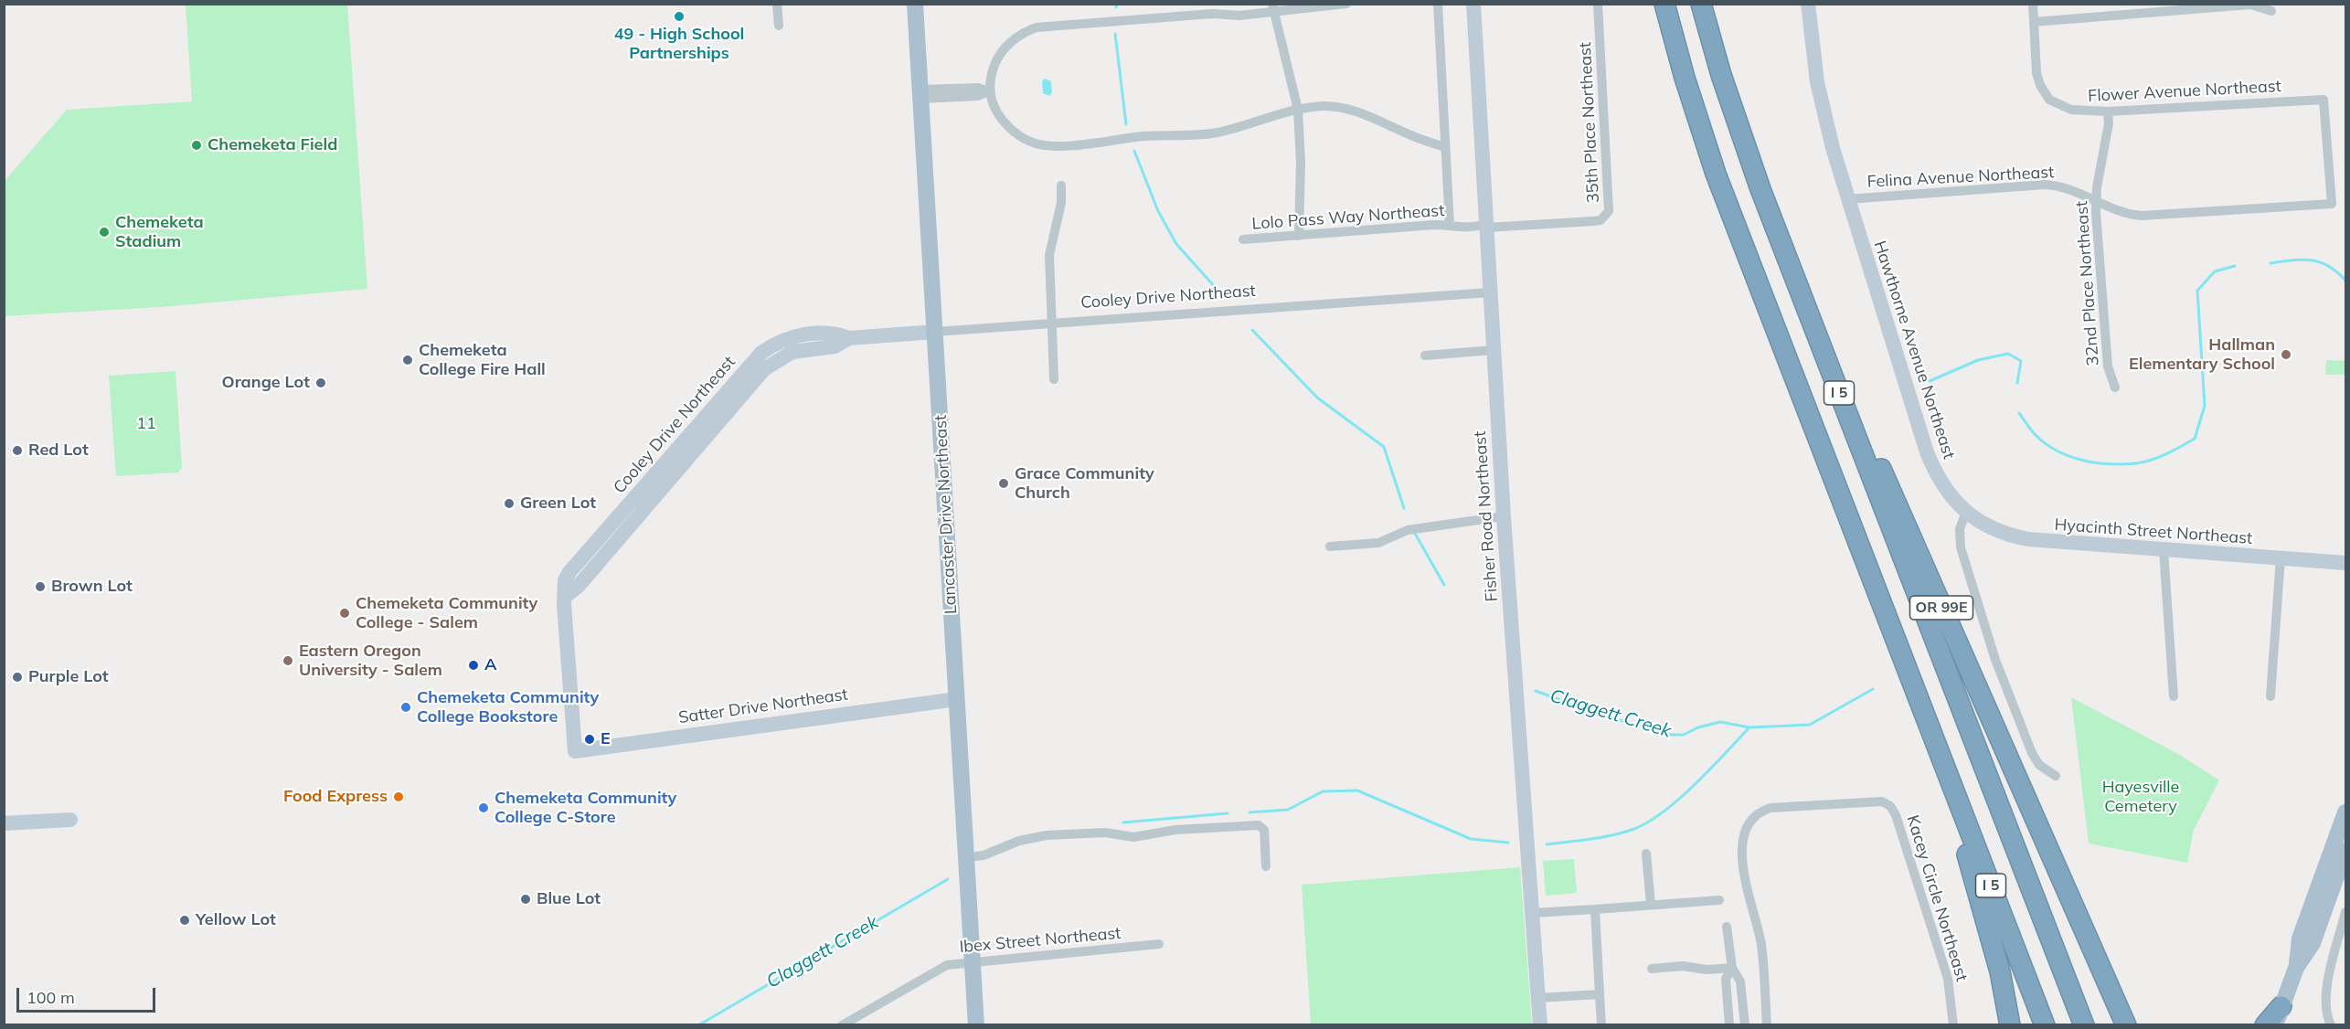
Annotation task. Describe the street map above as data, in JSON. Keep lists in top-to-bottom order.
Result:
{
  "streets": {
    "highway": ["I 5", "OR 99E"],
    "main road": ["Lancaster Drive Northeast"],
    "street": [
      "Flower Avenue Northeast",
      "35th Place Northeast",
      "Felina Avenue Northeast",
      "Lolo Pass Way Northeast",
      "32nd Place Northeast",
      "Cooley Drive Northeast",
      "Hawthorne Avenue Northeast",
      "Fisher Road Northeast",
      "Hyacinth Street Northeast",
      "Satter Drive Northeast",
      "Kacey Circle Northeast",
      "Ibex Street Northeast"
    ]
  },
  "crossings": [
    ["Flower Avenue Northeast", "Felina Avenue Northeast"],
    ["Flower Avenue Northeast", "32nd Place Northeast"],
    ["35th Place Northeast", "Lolo Pass Way Northeast"],
    ["35th Place Northeast", "Fisher Road Northeast"],
    ["Felina Avenue Northeast", "32nd Place Northeast"],
    ["Felina Avenue Northeast", "Hawthorne Avenue Northeast"],
    ["Lolo Pass Way Northeast", "Fisher Road Northeast"],
    ["Cooley Drive Northeast", "Lancaster Drive Northeast"],
    ["Cooley Drive Northeast", "Fisher Road Northeast"],
    ["Cooley Drive Northeast", "Satter Drive Northeast"],
    ["Hawthorne Avenue Northeast", "Hyacinth Street Northeast"],
    ["I 5", "OR 99E"],
    ["Lancaster Drive Northeast", "Satter Drive Northeast"],
    ["Lancaster Drive Northeast", "Ibex Street Northeast"]
  ],
  "water": ["Claggett Creek"],
  "parks": ["11", "Hayesville Cemetery"],
  "places": [
    "49 - High School Partnerships",
    "Chemeketa Field",
    "Chemeketa Stadium",
    "Hallman Elementary School",
    "Chemeketa College Fire Hall",
    "Orange Lot",
    "Red Lot",
    "Grace Community Church",
    "Green Lot",
    "Brown Lot",
    "Chemeketa Community College - Salem",
    "Eastern Oregon University - Salem",
    "A",
    "Purple Lot",
    "Chemeketa Community College Bookstore",
    "E",
    "Food Express",
    "Chemeketa Community College C-Store",
    "Blue Lot",
    "Yellow Lot"
  ],
  "scale_bar": "100 m"
}
